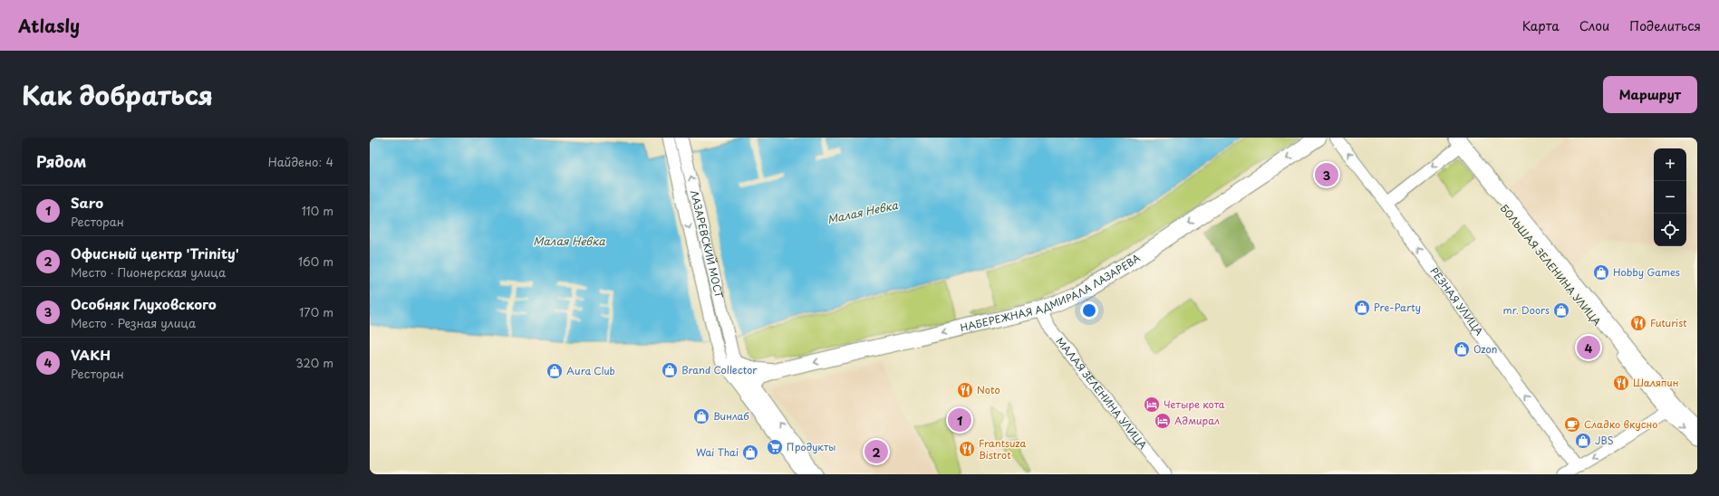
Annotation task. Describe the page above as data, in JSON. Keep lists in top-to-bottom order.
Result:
{
  "streets": {
    "main road": ["БОЛЬШАЯ ЗЕЛЕНИНА УЛИЦА", "НАБЕРЕЖНАЯ АДМИРАЛА ЛАЗАРЕВА"],
    "street": ["ЛАЗАРЕВСКИЙ МОСТ", "РЕЗНАЯ УЛИЦА", "МАЛАЯ ЗЕЛЕНИНА УЛИЦА"]
  },
  "crossings": [
    ["ЛАЗАРЕВСКИЙ МОСТ", "НАБЕРЕЖНАЯ АДМИРАЛА ЛАЗАРЕВА"],
    ["НАБЕРЕЖНАЯ АДМИРАЛА ЛАЗАРЕВА", "МАЛАЯ ЗЕЛЕНИНА УЛИЦА"]
  ],
  "one_way": ["НАБЕРЕЖНАЯ АДМИРАЛА ЛАЗАРЕВА", "РЕЗНАЯ УЛИЦА"],
  "water": ["Малая Невка"],
  "places": {
    "shop": [
      "Hobby Games",
      "Pre-Party",
      "mr. Doors",
      "Ozon",
      "Brand Collector",
      "Aura Club",
      "Винлаб",
      "JBS",
      "Wai Thai"
    ],
    "restaurant": [
      "Futurist",
      "Шаляпин",
      "Noto",
      "Frantsuza Bistrot"
    ],
    "hotel": ["Четыре кота", "Адмирал"],
    "cafe": ["Сладко вкусно"],
    "supermarket": ["Продукты"]
  },
  "page": {
    "header": "Atlasly",
    "nav": ["Карта", "Слои", "Поделиться"],
    "title": "Как добраться",
    "buttons": "Маршрут",
    "heading": ["Рядом", "Найдено: 4"],
    "map_buttons": ["+", "−"],
    "pins": [
      "3",
      "4",
      "1",
      "2"
    ],
    "list": [
      {
        "mark": "1",
        "name": "Saro",
        "note": "Ресторан",
        "value": "110 m"
      },
      {
        "mark": "2",
        "name": "Офисный центр 'Trinity'",
        "note": "Место · Пионерская улица",
        "value": "160 m"
      },
      {
        "mark": "3",
        "name": "Особняк Глуховского",
        "note": "Место · Резная улица",
        "value": "170 m"
      },
      {
        "mark": "4",
        "name": "VAKH",
        "note": "Ресторан",
        "value": "320 m"
      }
    ]
  }
}
